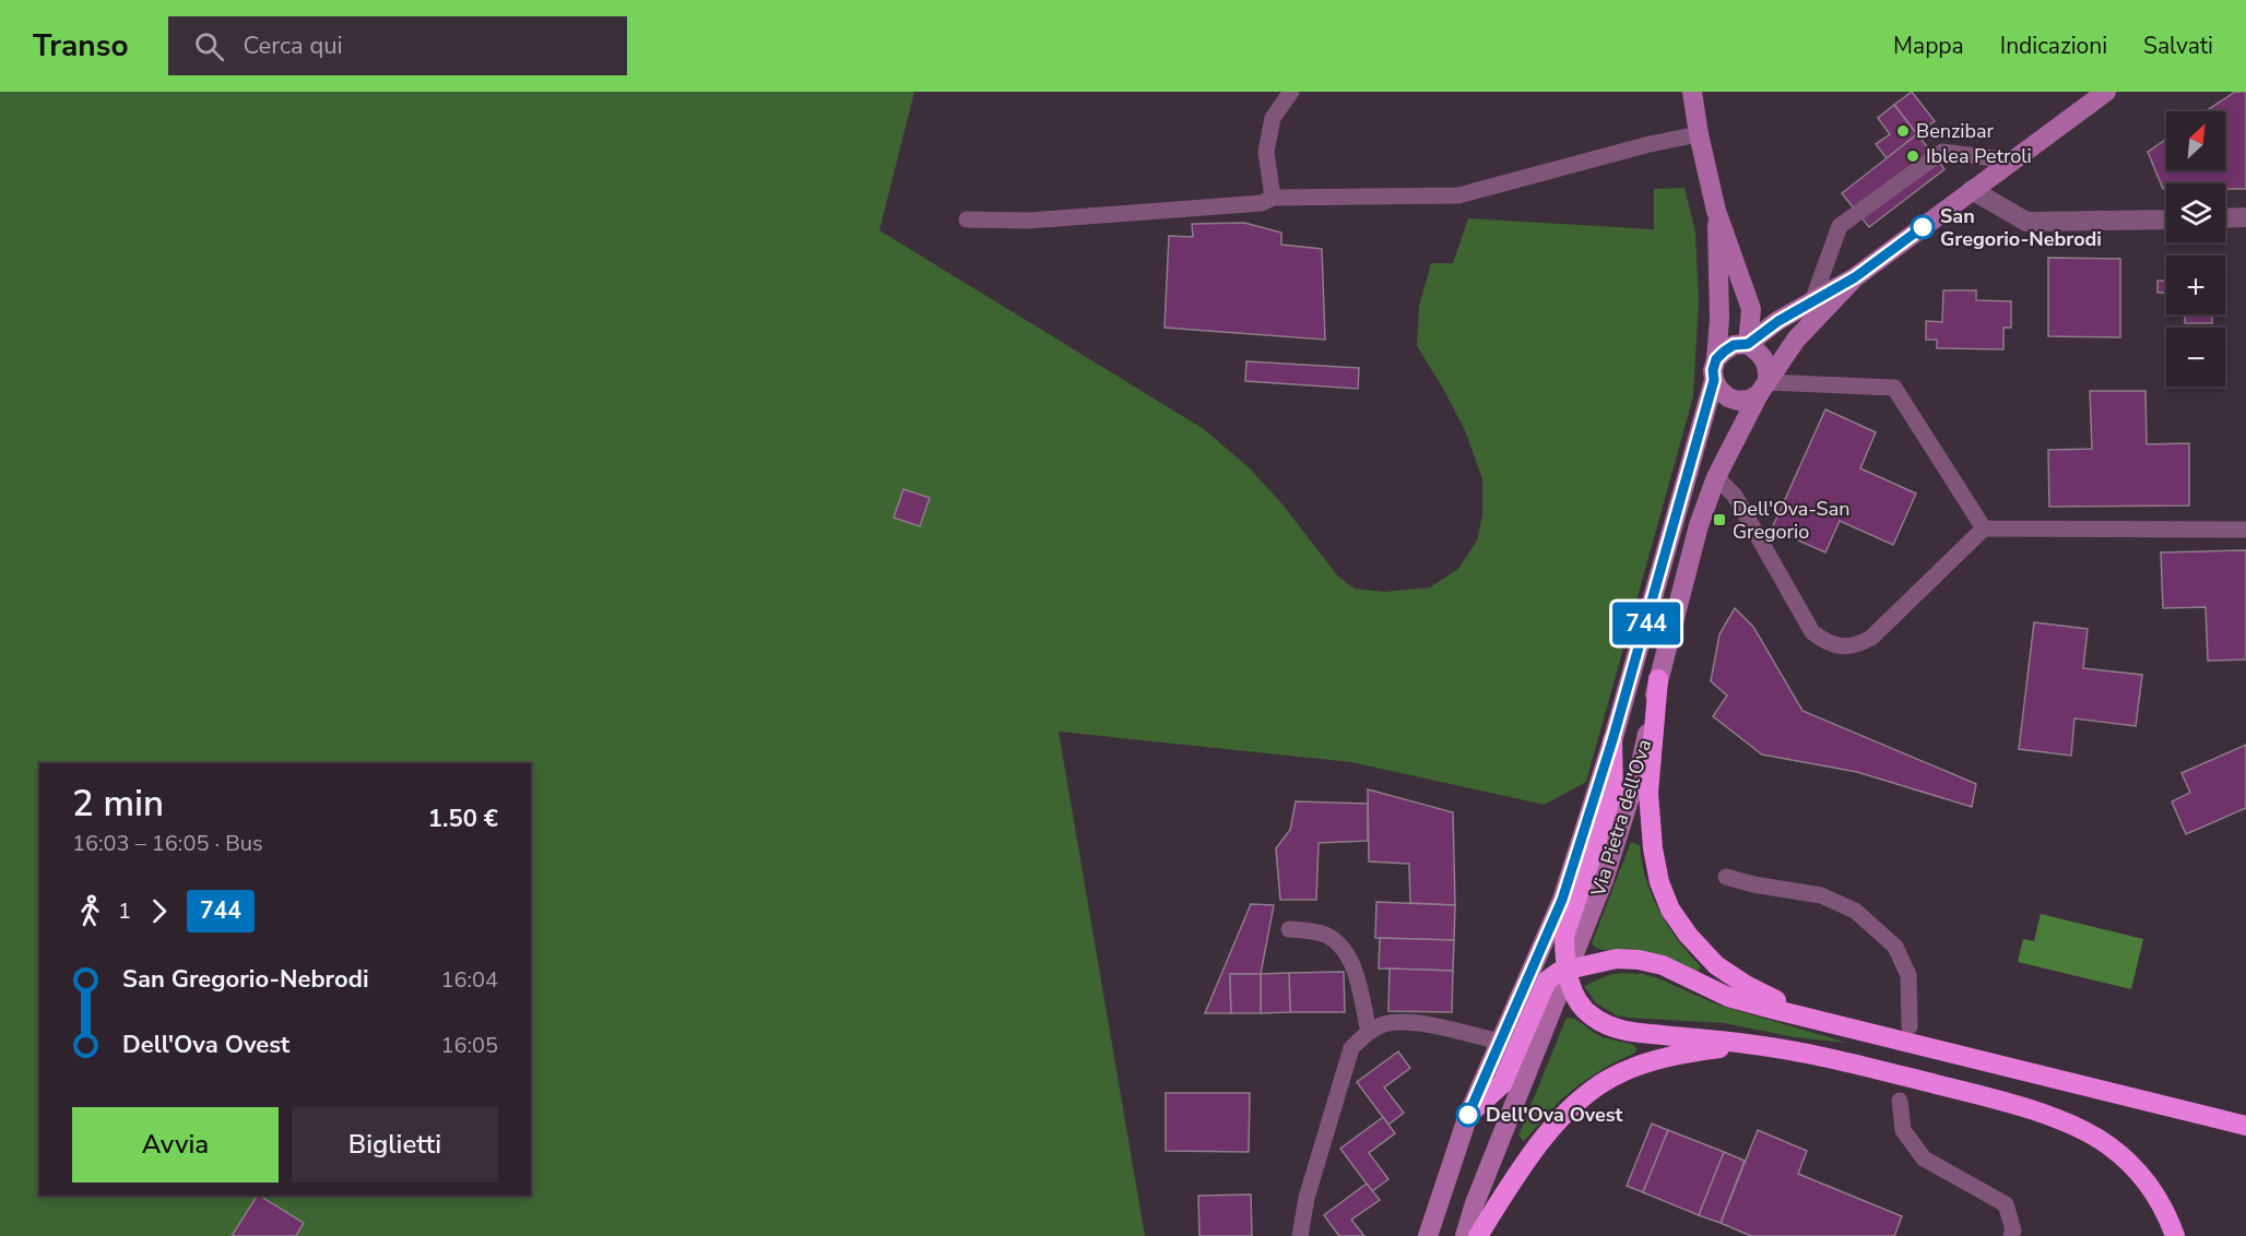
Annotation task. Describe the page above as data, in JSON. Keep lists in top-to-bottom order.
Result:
{
  "streets": {
    "main road": ["Via Pietra dell'Ova"]
  },
  "places": {
    "other": [
      "Benzibar",
      "Iblea Petroli",
      "San Gregorio-Nebrodi",
      "Dell'Ova Ovest"
    ],
    "transit": ["Dell'Ova-San Gregorio"]
  },
  "lines": ["bus line 744"],
  "north": "top right",
  "page": {
    "header": "Transo",
    "search": "Cerca qui",
    "nav": ["Mappa", "Indicazioni", "Salvati"],
    "on_map": "744",
    "map_buttons": ["+", "−"],
    "heading": ["2 min", "16:03 – 16:05 · Bus", "1.50 €"],
    "legs": ["1", "744"],
    "list": [
      {
        "name": "San Gregorio-Nebrodi",
        "value": "16:04"
      },
      {
        "name": "Dell'Ova Ovest",
        "value": "16:05"
      }
    ],
    "buttons": ["Avvia", "Biglietti"]
  }
}
